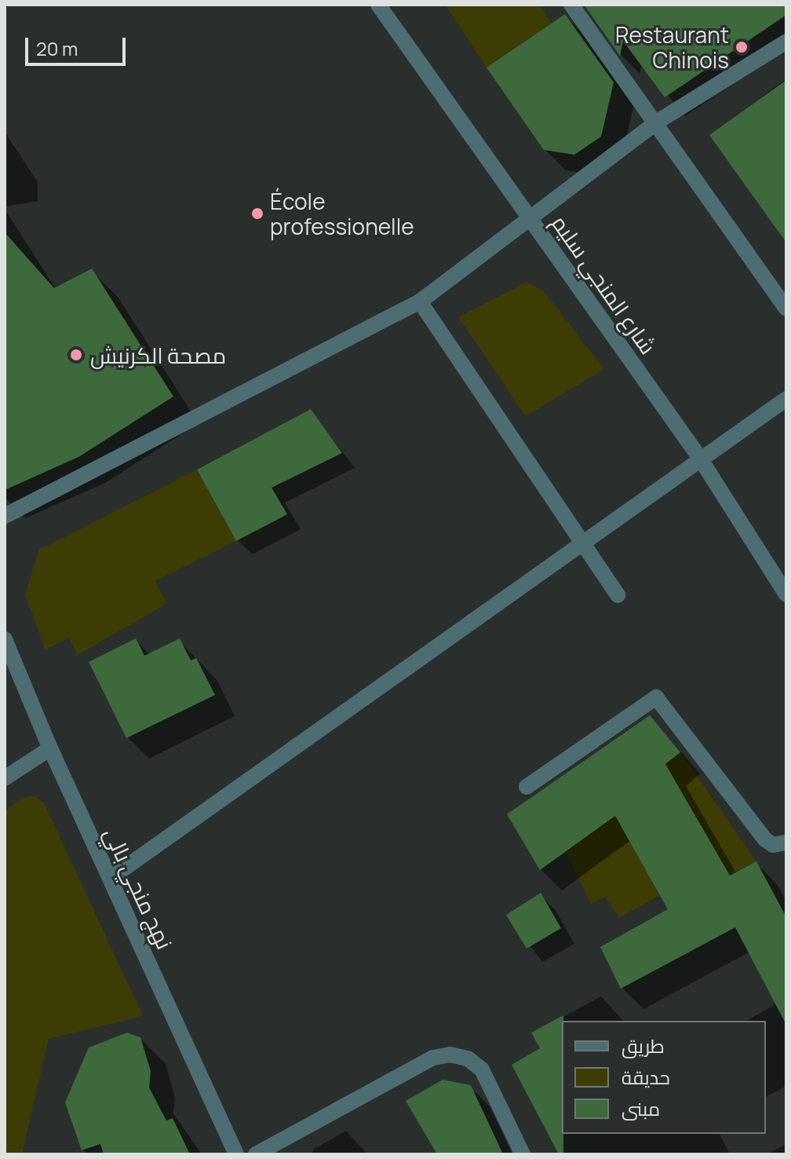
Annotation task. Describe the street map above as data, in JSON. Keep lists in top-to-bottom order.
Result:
{
  "streets": {
    "street": ["شارع المنجي سليم", "نهج منجي بالي"]
  },
  "places": ["Restaurant Chinois", "École professionelle", "مصحة الكرنيش"],
  "legend": ["طريق", "حديقة", "مبنى"],
  "scale_bar": "20 m"
}
